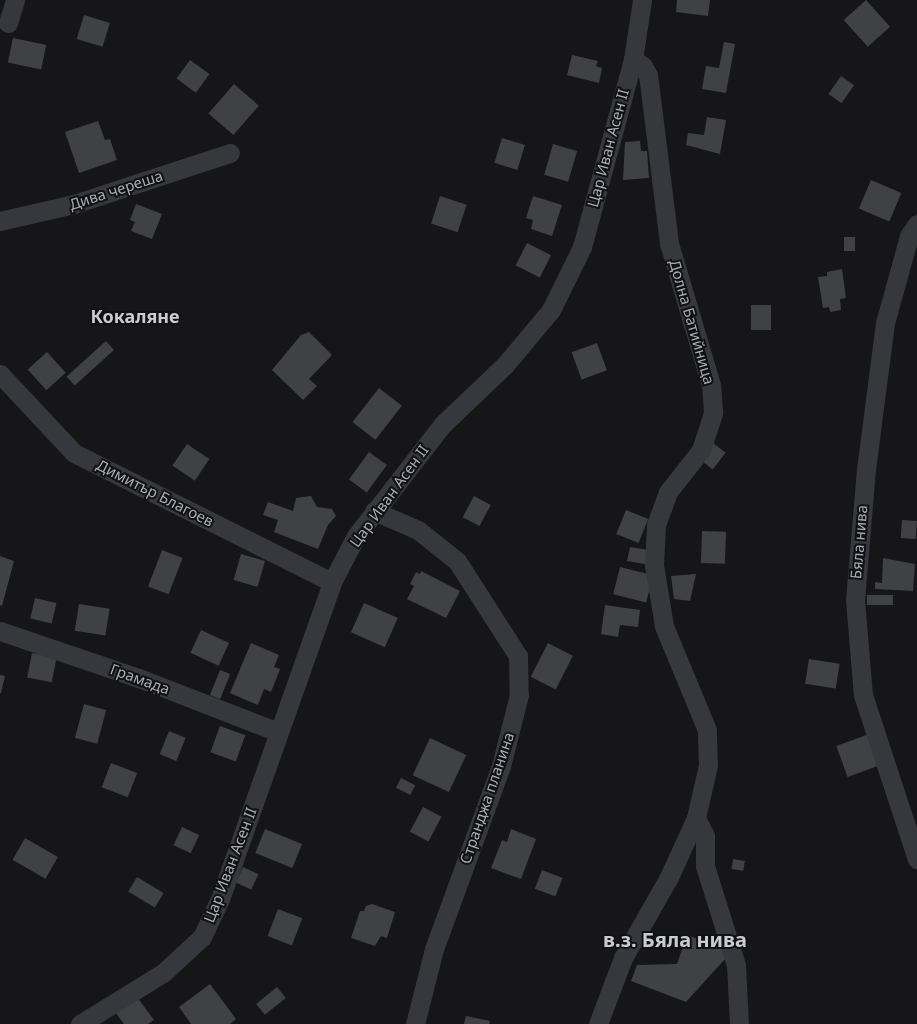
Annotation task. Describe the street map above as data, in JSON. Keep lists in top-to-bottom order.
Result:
{
  "streets": {
    "street": [
      "Цар Иван Асен II",
      "Дива череша",
      "Долна Батийница",
      "Димитър Благоев",
      "Бяла нива",
      "Грамада",
      "Странджа планина"
    ]
  },
  "crossings": [
    ["Цар Иван Асен II", "Долна Батийница"],
    ["Цар Иван Асен II", "Димитър Благоев"],
    ["Цар Иван Асен II", "Грамада"],
    ["Цар Иван Асен II", "Странджа планина"]
  ],
  "districts": ["Кокаляне", "в.з. Бяла нива"]
}
